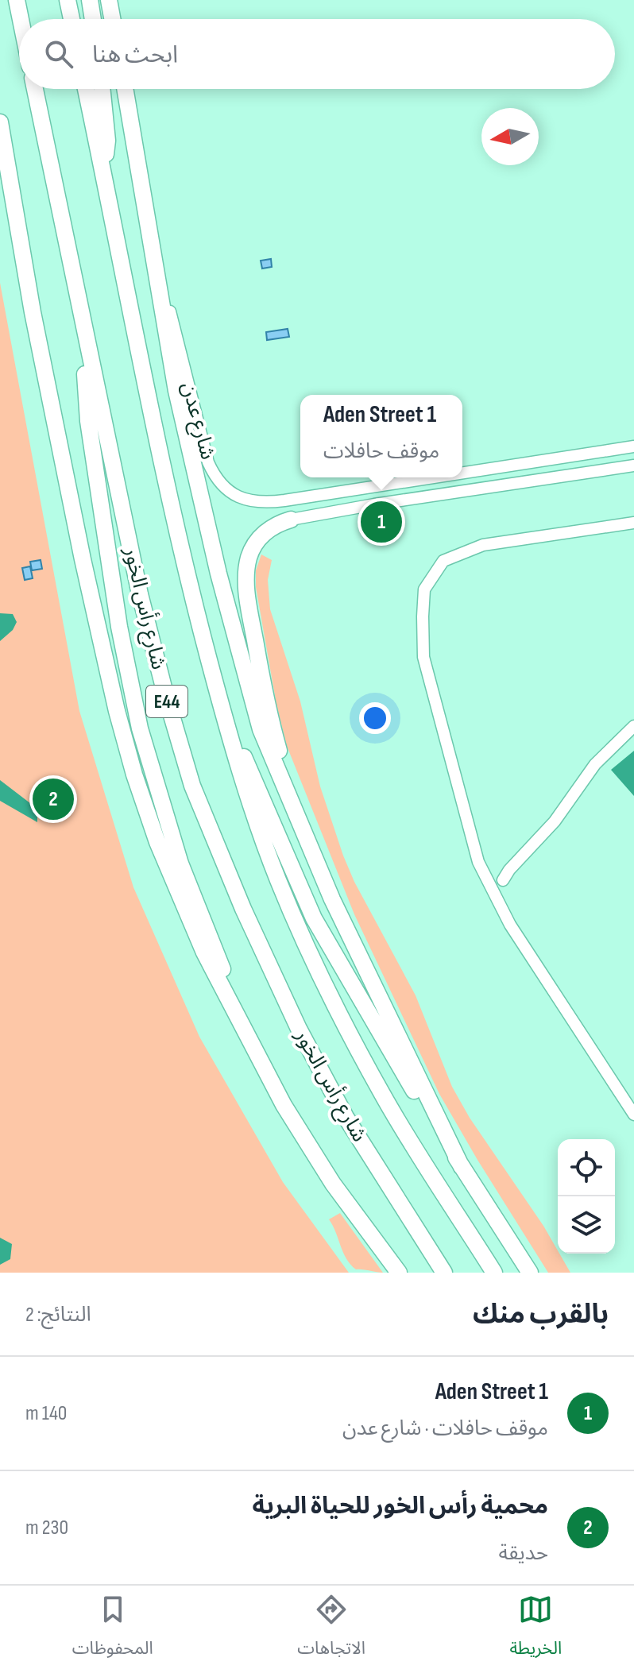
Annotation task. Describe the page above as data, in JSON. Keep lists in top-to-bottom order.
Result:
{
  "streets": {
    "highway": ["شارع رأس الخور", "E44"],
    "street": ["شارع عدن"]
  },
  "north": "left",
  "page": {
    "search": "ابحث هنا",
    "popup": ["Aden Street 1", "موقف حافلات"],
    "pins": ["1", "2"],
    "heading": ["بالقرب منك", "النتائج: 2"],
    "list": [
      {
        "mark": "1",
        "name": "Aden Street 1",
        "note": "موقف حافلات · شارع عدن",
        "value": "140 m"
      },
      {
        "mark": "2",
        "name": "محمية رأس الخور للحياة البرية",
        "note": "حديقة",
        "value": "230 m"
      }
    ],
    "nav": ["الخريطة", "الاتجاهات", "المحفوظات"]
  }
}
